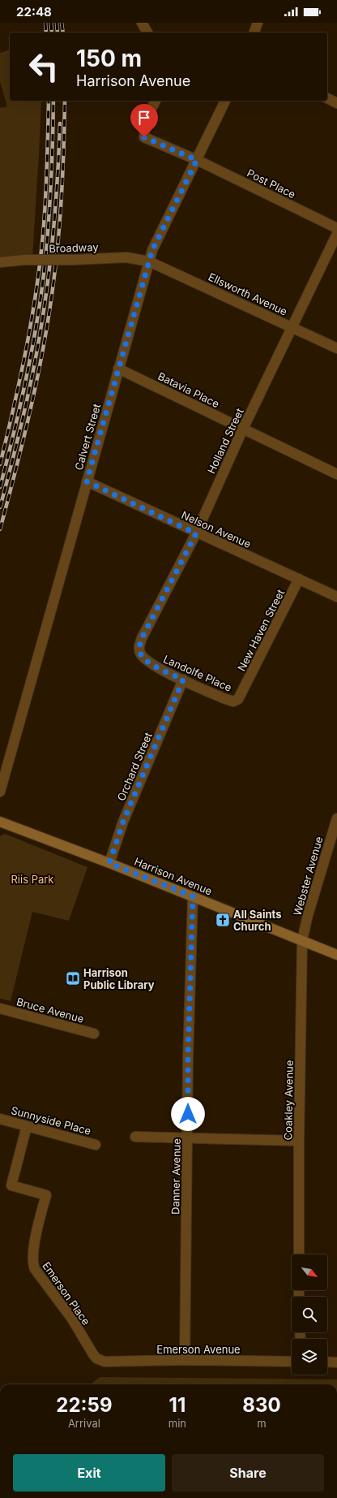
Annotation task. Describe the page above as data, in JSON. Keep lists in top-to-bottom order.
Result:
{
  "streets": {
    "main road": ["Harrison Avenue"],
    "street": [
      "Post Place",
      "Broadway",
      "Ellsworth Avenue",
      "Batavia Place",
      "Calvert Street",
      "Holland Street",
      "Nelson Avenue",
      "New Haven Street",
      "Landolfe Place",
      "Orchard Street",
      "Webster Avenue",
      "Bruce Avenue",
      "Coakley Avenue",
      "Sunnyside Place",
      "Danner Avenue",
      "Emerson Place",
      "Emerson Avenue"
    ]
  },
  "crossings": [
    ["Post Place", "Calvert Street"],
    ["Broadway", "Ellsworth Avenue"],
    ["Broadway", "Calvert Street"],
    ["Ellsworth Avenue", "Calvert Street"],
    ["Ellsworth Avenue", "Holland Street"],
    ["Batavia Place", "Calvert Street"],
    ["Batavia Place", "Holland Street"],
    ["Calvert Street", "Nelson Avenue"],
    ["Holland Street", "Nelson Avenue"],
    ["Holland Street", "Landolfe Place"],
    ["Nelson Avenue", "New Haven Street"],
    ["New Haven Street", "Landolfe Place"],
    ["Landolfe Place", "Orchard Street"],
    ["Orchard Street", "Harrison Avenue"],
    ["Harrison Avenue", "Webster Avenue"],
    ["Harrison Avenue", "Coakley Avenue"],
    ["Harrison Avenue", "Danner Avenue"],
    ["Webster Avenue", "Coakley Avenue"],
    ["Sunnyside Place", "Emerson Place"],
    ["Danner Avenue", "Emerson Avenue"],
    ["Emerson Place", "Emerson Avenue"]
  ],
  "parks": ["Riis Park"],
  "places": {
    "church": ["All Saints Church"],
    "library": ["Harrison Public Library"]
  },
  "north": "bottom right",
  "page": {
    "status": "22:48",
    "turn": ["150 m", "Harrison Avenue"],
    "eta": [
      "22:59",
      "Arrival",
      "11",
      "min",
      "830",
      "m"
    ],
    "buttons": ["Exit", "Share"]
  }
}
